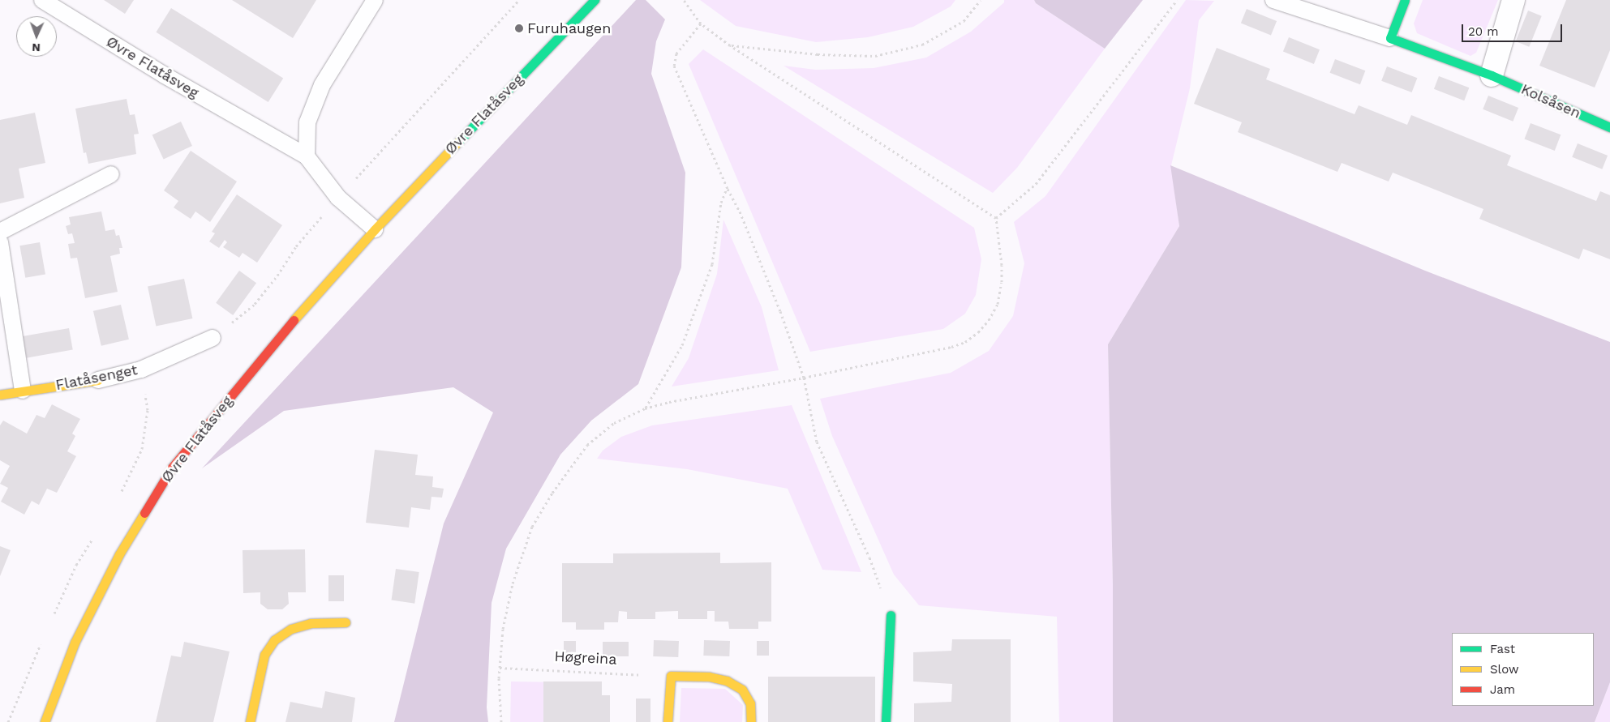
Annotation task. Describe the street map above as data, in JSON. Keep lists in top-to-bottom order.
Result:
{
  "streets": {
    "street": ["Øvre Flatåsveg", "Kolsåsen", "Flatåsenget"],
    "path": ["Høgreina"]
  },
  "places": ["Furuhaugen"],
  "legend": ["Fast", "Slow", "Jam"],
  "scale_bar": "20 m",
  "north": "bottom"
}
